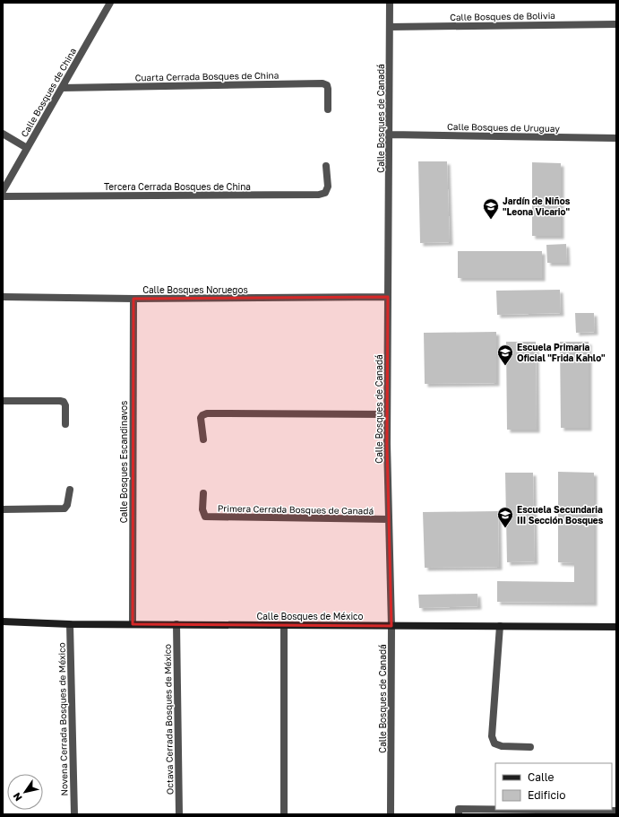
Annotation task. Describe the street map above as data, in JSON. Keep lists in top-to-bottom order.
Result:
{
  "streets": {
    "street": [
      "Calle Bosques de Bolivia",
      "Cuarta Cerrada Bosques de China",
      "Calle Bosques de China",
      "Calle Bosques de Canadá",
      "Calle Bosques de Uruguay",
      "Tercera Cerrada Bosques de China",
      "Calle Bosques Noruegos",
      "Calle Bosques Escandinavos",
      "Primera Cerrada Bosques de Canadá",
      "Calle Bosques de México",
      "Novena Cerrada Bosques de México",
      "Octava Cerrada Bosques de México"
    ]
  },
  "crossings": [
    ["Calle Bosques de Bolivia", "Calle Bosques de Canadá"],
    ["Cuarta Cerrada Bosques de China", "Calle Bosques de China"],
    ["Calle Bosques de Canadá", "Calle Bosques de Uruguay"],
    ["Calle Bosques de Canadá", "Calle Bosques Noruegos"],
    ["Calle Bosques de Canadá", "Primera Cerrada Bosques de Canadá"],
    ["Calle Bosques de Canadá", "Calle Bosques de México"],
    ["Calle Bosques Noruegos", "Calle Bosques Escandinavos"],
    ["Calle Bosques Escandinavos", "Calle Bosques de México"],
    ["Calle Bosques de México", "Novena Cerrada Bosques de México"],
    ["Calle Bosques de México", "Octava Cerrada Bosques de México"]
  ],
  "places": {
    "school or university": ["Jardín de Niños \"Leona Vicario\"", "Escuela Primaria Oficial \"Frida Kahlo\"", "Escuela Secundaria III Sección Bosques"]
  },
  "legend": ["Calle", "Edificio"],
  "north": "bottom left"
}
